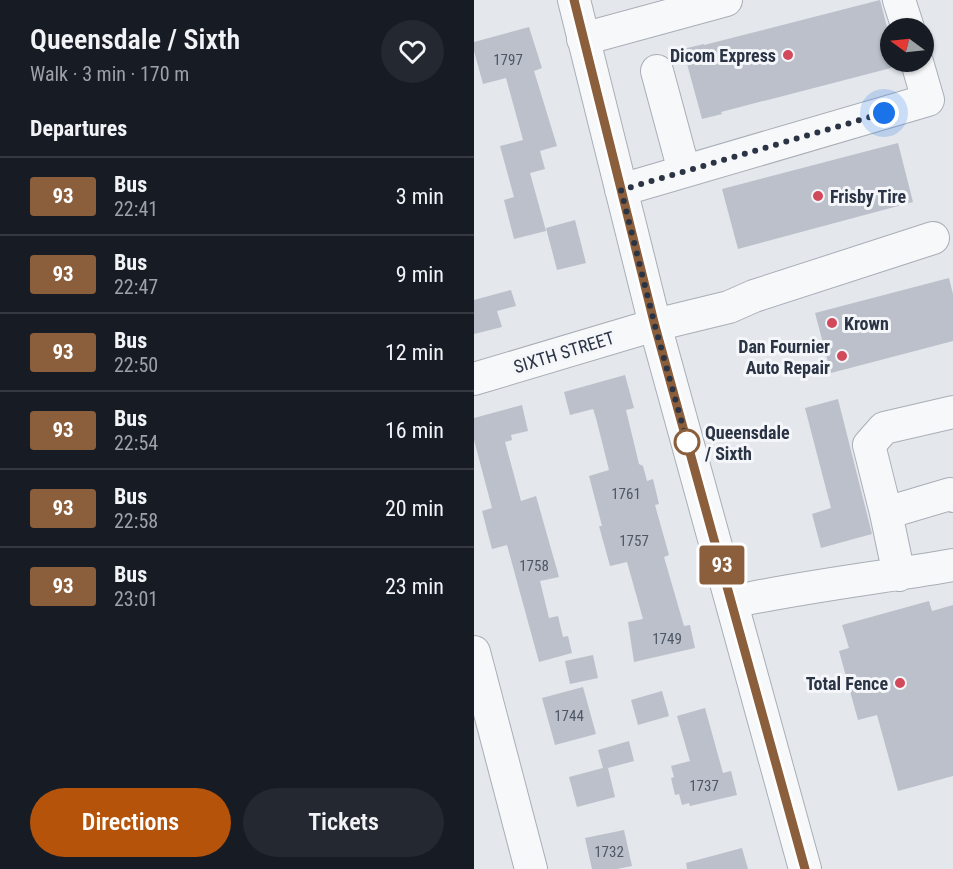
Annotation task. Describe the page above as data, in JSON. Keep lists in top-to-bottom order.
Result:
{
  "streets": {
    "street": ["SIXTH STREET"]
  },
  "places": [
    "Dicom Express",
    "Frisby Tire",
    "Krown",
    "Dan Fournier Auto Repair",
    "Queensdale / Sixth",
    "Total Fence"
  ],
  "lines": ["bus line 93"],
  "house_numbers": [
    "1797",
    "1761",
    "1757",
    "1758",
    "1749",
    "1744",
    "1737",
    "1732"
  ],
  "north": "left",
  "page": {
    "heading": [
      ["Queensdale / Sixth", "Walk · 3 min · 170 m"],
      "Departures"
    ],
    "on_map": "93",
    "list": [
      {
        "mark": "93",
        "name": "Bus",
        "note": "22:41",
        "value": "3 min"
      },
      {
        "mark": "93",
        "name": "Bus",
        "note": "22:47",
        "value": "9 min"
      },
      {
        "mark": "93",
        "name": "Bus",
        "note": "22:50",
        "value": "12 min"
      },
      {
        "mark": "93",
        "name": "Bus",
        "note": "22:54",
        "value": "16 min"
      },
      {
        "mark": "93",
        "name": "Bus",
        "note": "22:58",
        "value": "20 min"
      },
      {
        "mark": "93",
        "name": "Bus",
        "note": "23:01",
        "value": "23 min"
      }
    ],
    "buttons": ["Directions", "Tickets"]
  }
}
